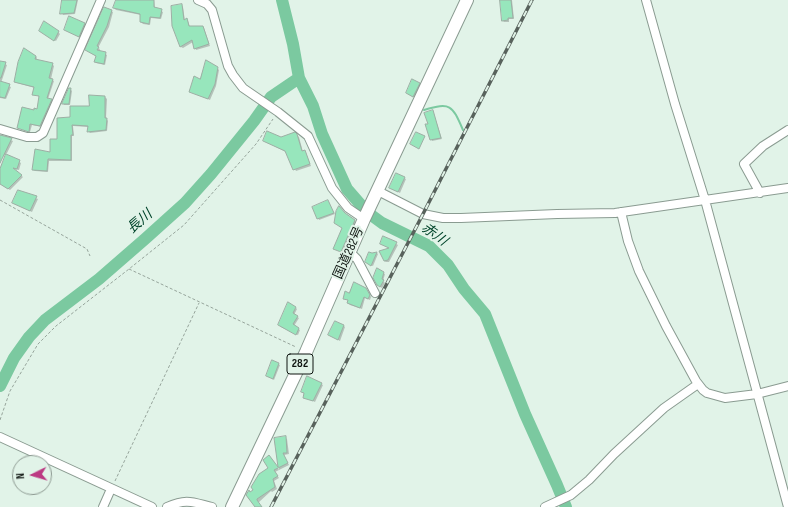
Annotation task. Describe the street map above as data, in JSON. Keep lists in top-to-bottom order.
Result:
{
  "streets": {
    "highway": ["国道282号", "282"]
  },
  "water": ["長川", "赤川"],
  "north": "left"
}
